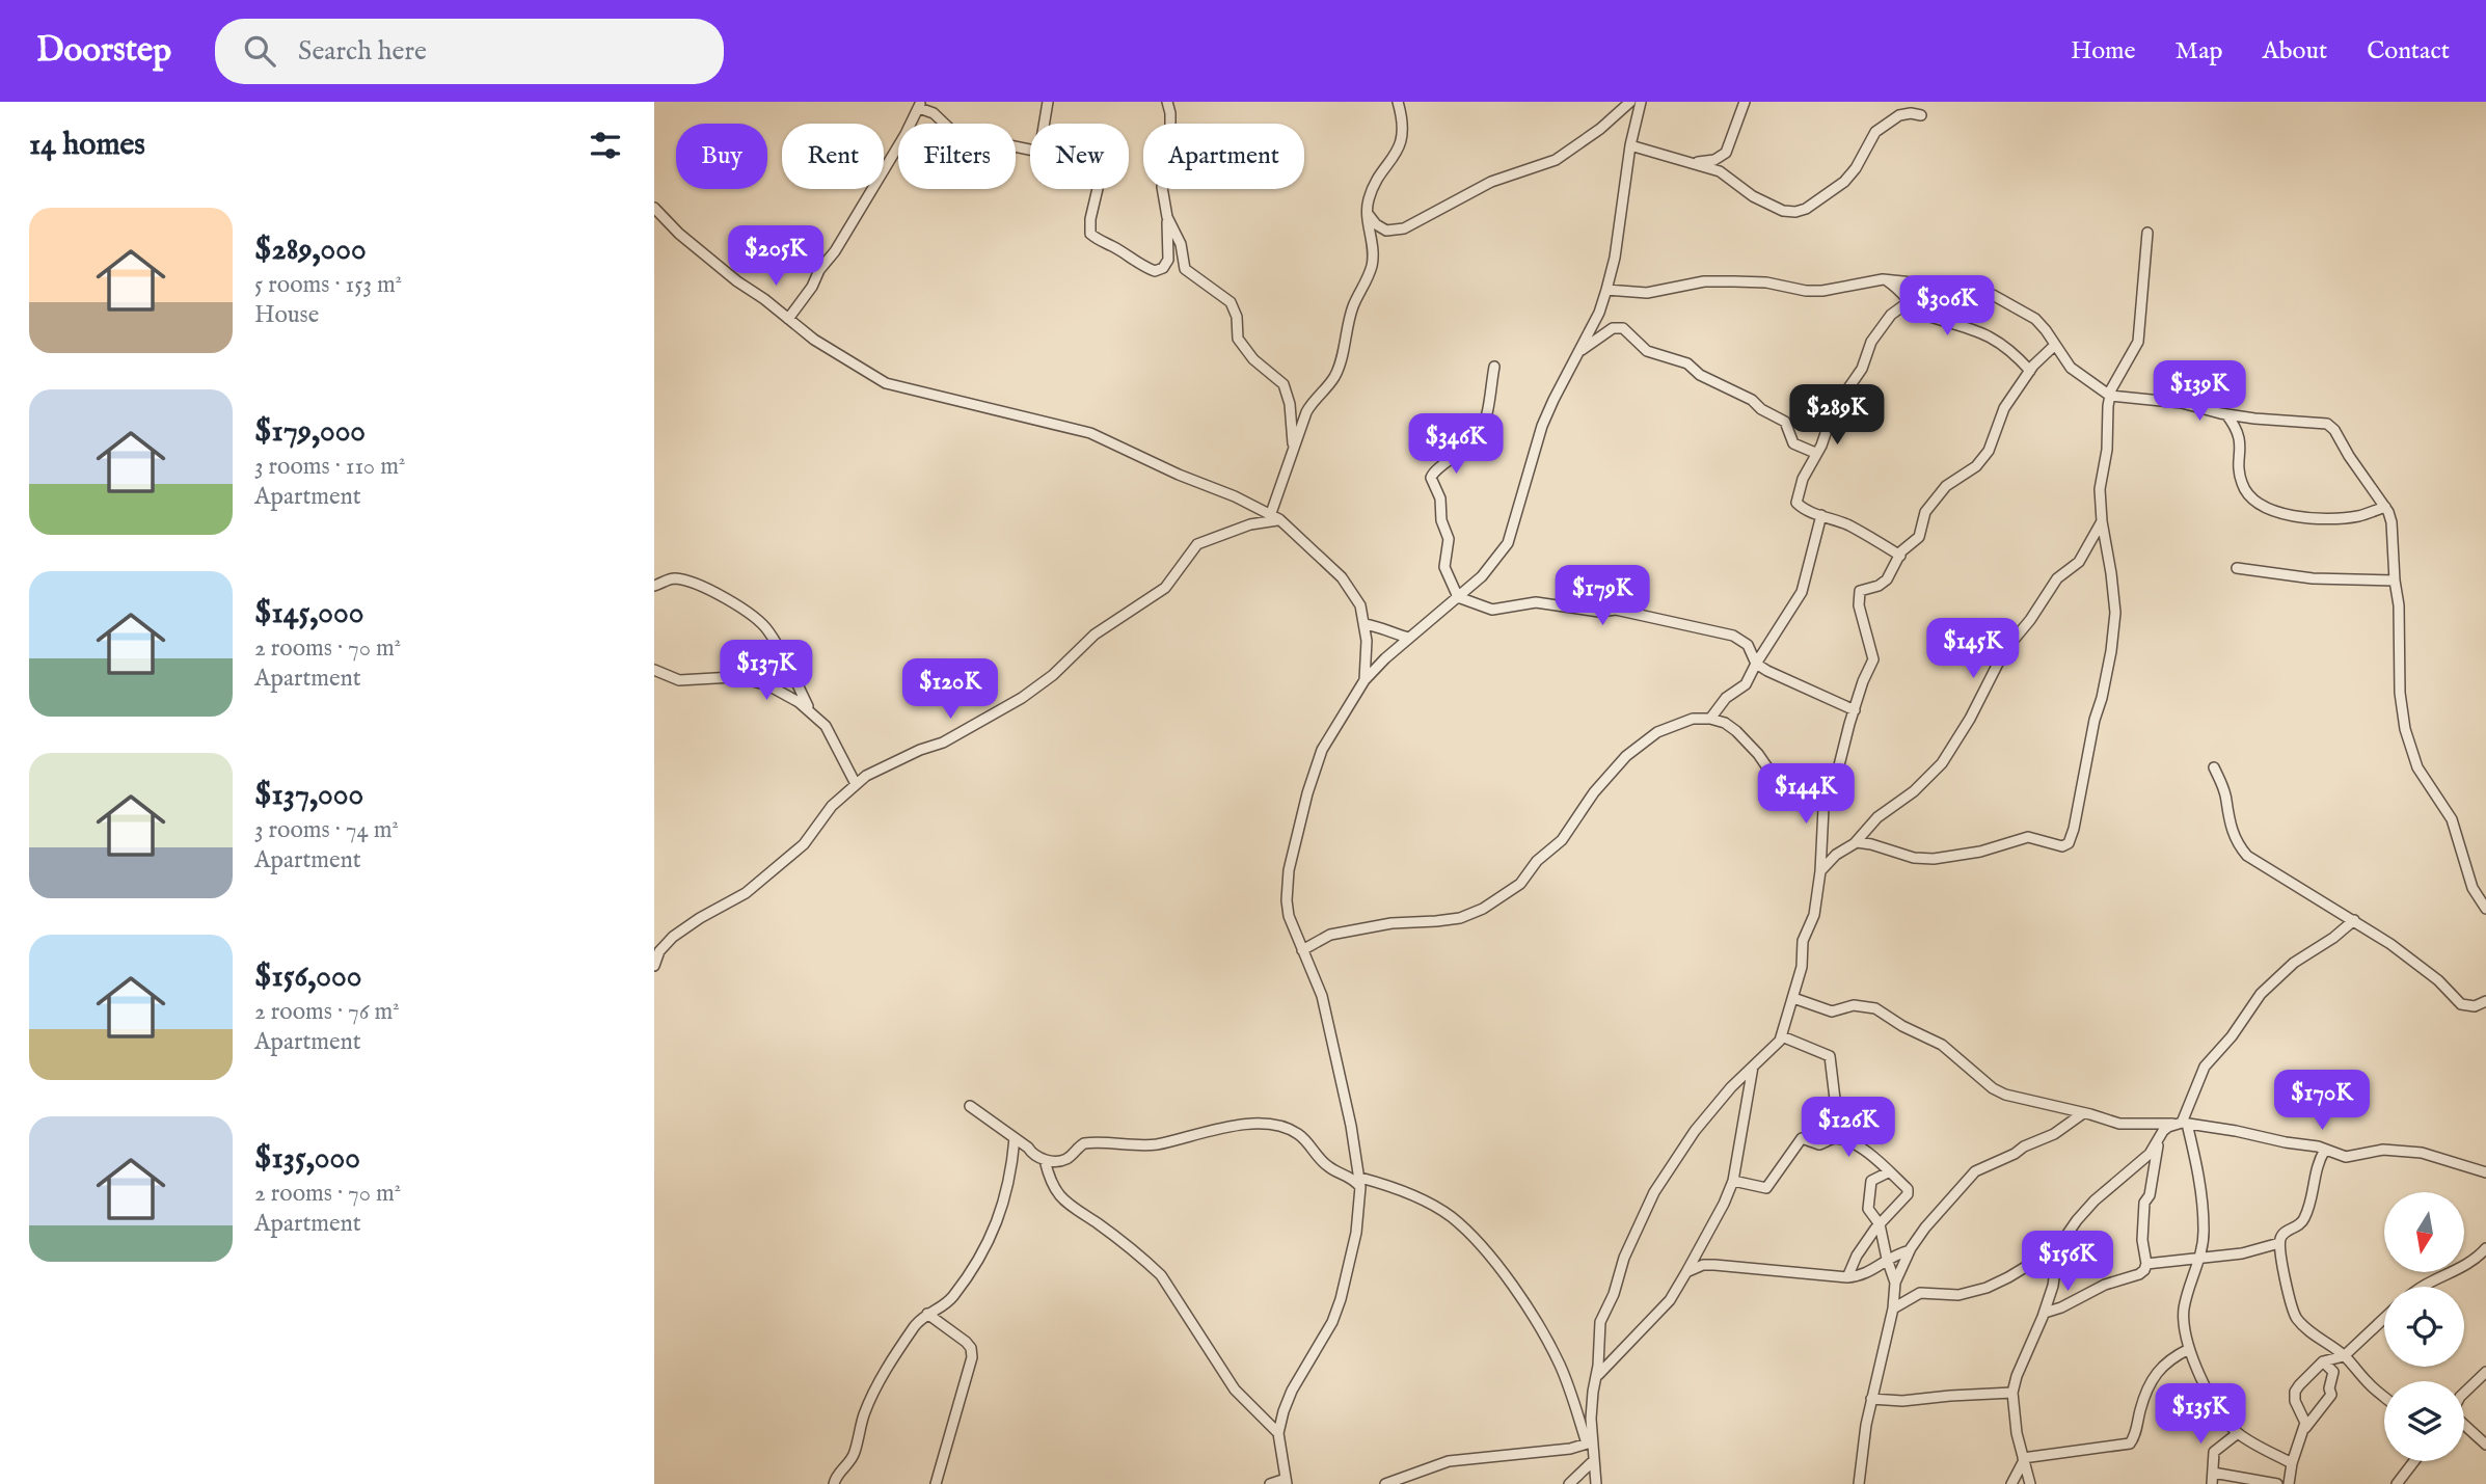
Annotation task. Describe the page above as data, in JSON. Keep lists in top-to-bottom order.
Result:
{
  "north": "bottom",
  "page": {
    "header": "Doorstep",
    "search": "Search here",
    "nav": [
      "Home",
      "Map",
      "About",
      "Contact"
    ],
    "heading": "14 homes",
    "chip": [
      "Buy",
      "Rent",
      "Filters",
      "New",
      "Apartment"
    ],
    "list": [
      {
        "name": "$289,000",
        "note": "5 rooms · 153 m² · House"
      },
      {
        "name": "$179,000",
        "note": "3 rooms · 110 m² · Apartment"
      },
      {
        "name": "$145,000",
        "note": "2 rooms · 70 m² · Apartment"
      },
      {
        "name": "$137,000",
        "note": "3 rooms · 74 m² · Apartment"
      },
      {
        "name": "$156,000",
        "note": "2 rooms · 76 m² · Apartment"
      },
      {
        "name": "$135,000",
        "note": "2 rooms · 70 m² · Apartment"
      }
    ],
    "price": [
      "$205K",
      "$306K",
      "$139K",
      "$289K",
      "$346K",
      "$179K",
      "$145K",
      "$137K",
      "$120K",
      "$144K",
      "$170K",
      "$126K",
      "$156K",
      "$135K"
    ]
  }
}
